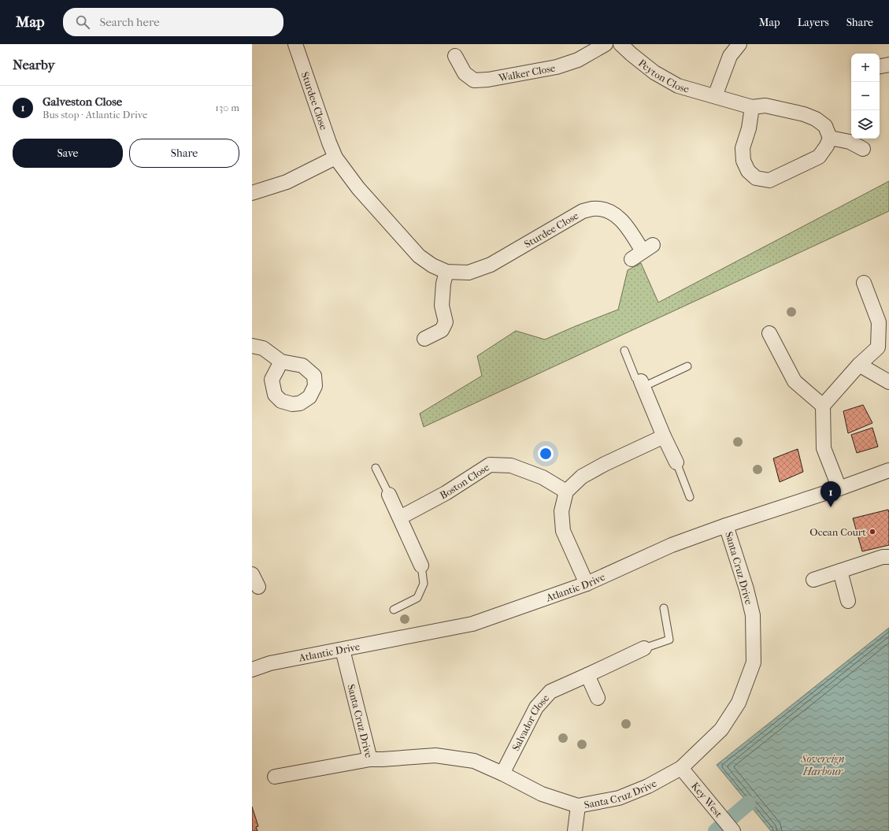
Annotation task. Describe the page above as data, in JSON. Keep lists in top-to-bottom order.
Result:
{
  "streets": {
    "street": [
      "Walker Close",
      "Peyton Close",
      "Sturdee Close",
      "Boston Close",
      "Santa Cruz Drive",
      "Atlantic Drive",
      "Salvador Close",
      "Key West"
    ]
  },
  "crossings": [
    ["Santa Cruz Drive", "Atlantic Drive"],
    ["Santa Cruz Drive", "Salvador Close"],
    ["Santa Cruz Drive", "Key West"]
  ],
  "water": ["Sovereign Harbour"],
  "places": ["Ocean Court"],
  "page": {
    "header": "Map",
    "search": "Search here",
    "nav": ["Map", "Layers", "Share"],
    "heading": "Nearby",
    "map_buttons": ["+", "−"],
    "list": [
      {
        "mark": "1",
        "name": "Galveston Close",
        "note": "Bus stop · Atlantic Drive",
        "value": "130 m"
      }
    ],
    "buttons": ["Save", "Share"],
    "pins": "1"
  }
}
